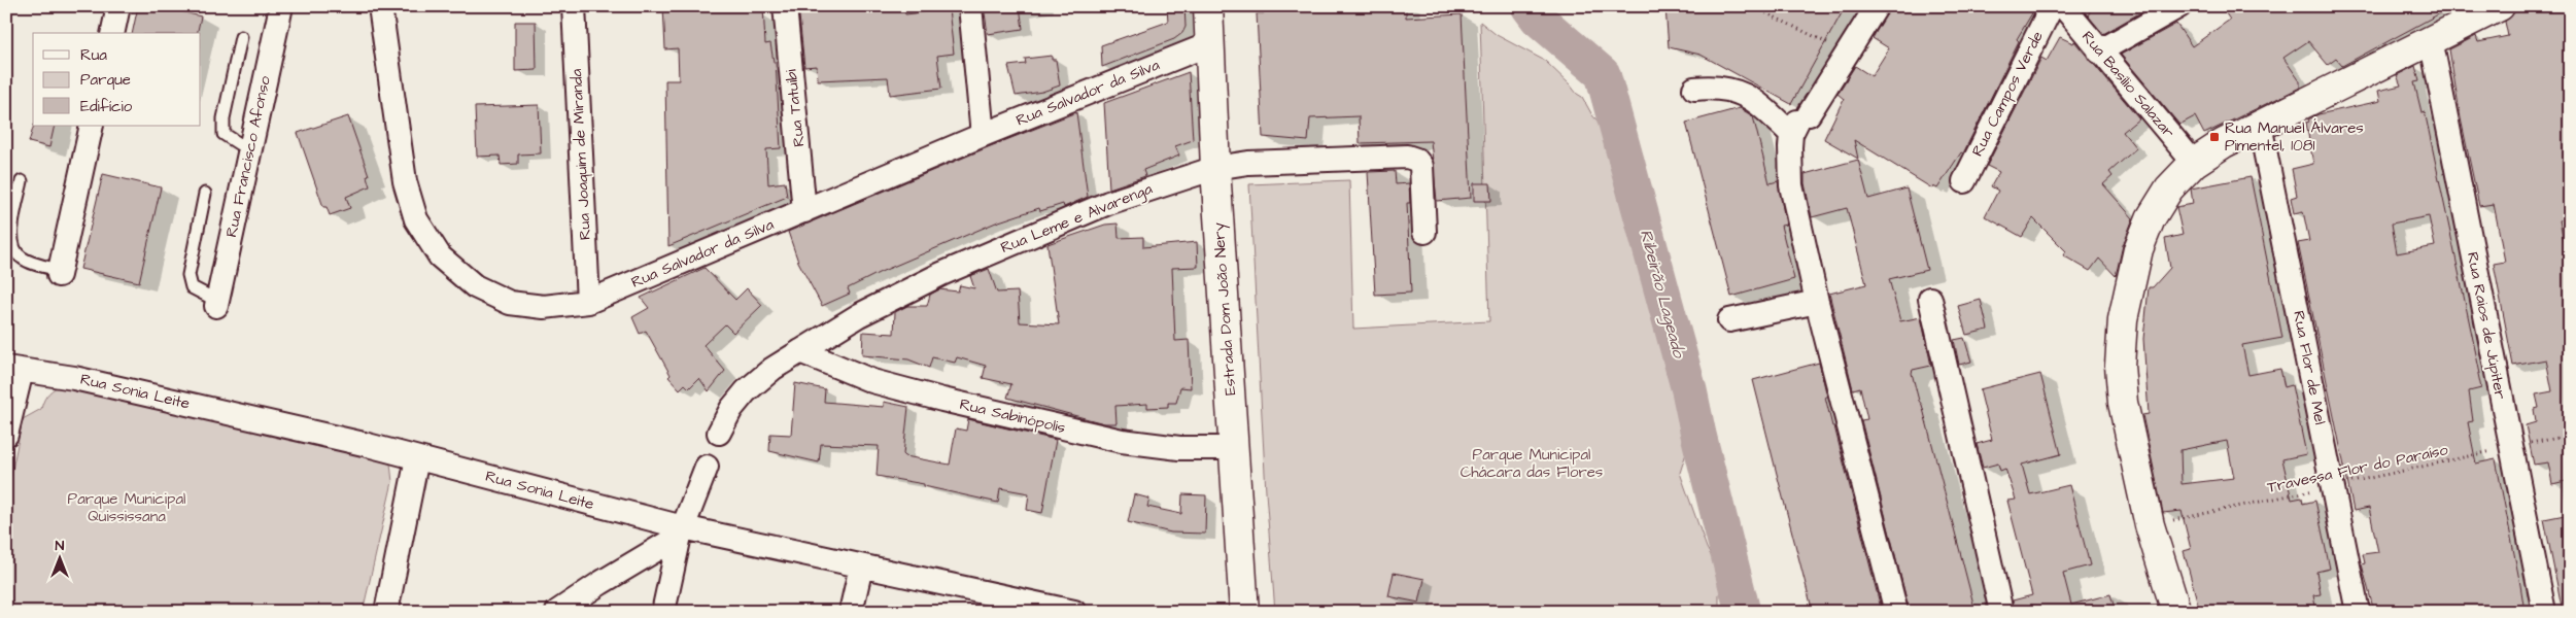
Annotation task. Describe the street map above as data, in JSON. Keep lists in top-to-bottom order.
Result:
{
  "streets": {
    "street": [
      "Rua Basílio Salazar",
      "Rua Salvador da Silva",
      "Rua Campos Verde",
      "Rua Tatuibi",
      "Rua Joaquim de Miranda",
      "Rua Francisco Afonso",
      "Rua Leme e Alvarenga",
      "Estrada Dom João Nery",
      "Rua Raios de Júpiter",
      "Rua Flor de Mel",
      "Rua Sonia Leite",
      "Rua Sabinópolis"
    ],
    "path": ["Travessa Flor do Paraíso"]
  },
  "crossings": [
    ["Rua Salvador da Silva", "Rua Tatuibi"],
    ["Rua Salvador da Silva", "Rua Joaquim de Miranda"],
    ["Rua Salvador da Silva", "Estrada Dom João Nery"],
    ["Rua Leme e Alvarenga", "Estrada Dom João Nery"],
    ["Rua Leme e Alvarenga", "Rua Sabinópolis"],
    ["Estrada Dom João Nery", "Rua Sabinópolis"],
    ["Rua Raios de Júpiter", "Travessa Flor do Paraíso"],
    ["Rua Flor de Mel", "Travessa Flor do Paraíso"]
  ],
  "water": ["Ribeirão Lageado"],
  "parks": ["Parque Municipal Chácara das Flores", "Parque Municipal Quississana"],
  "places": {
    "transit": ["Rua Manuel Álvares Pimentel, 1081"]
  },
  "legend": ["Rua", "Parque", "Edifício"],
  "north": "top"
}
